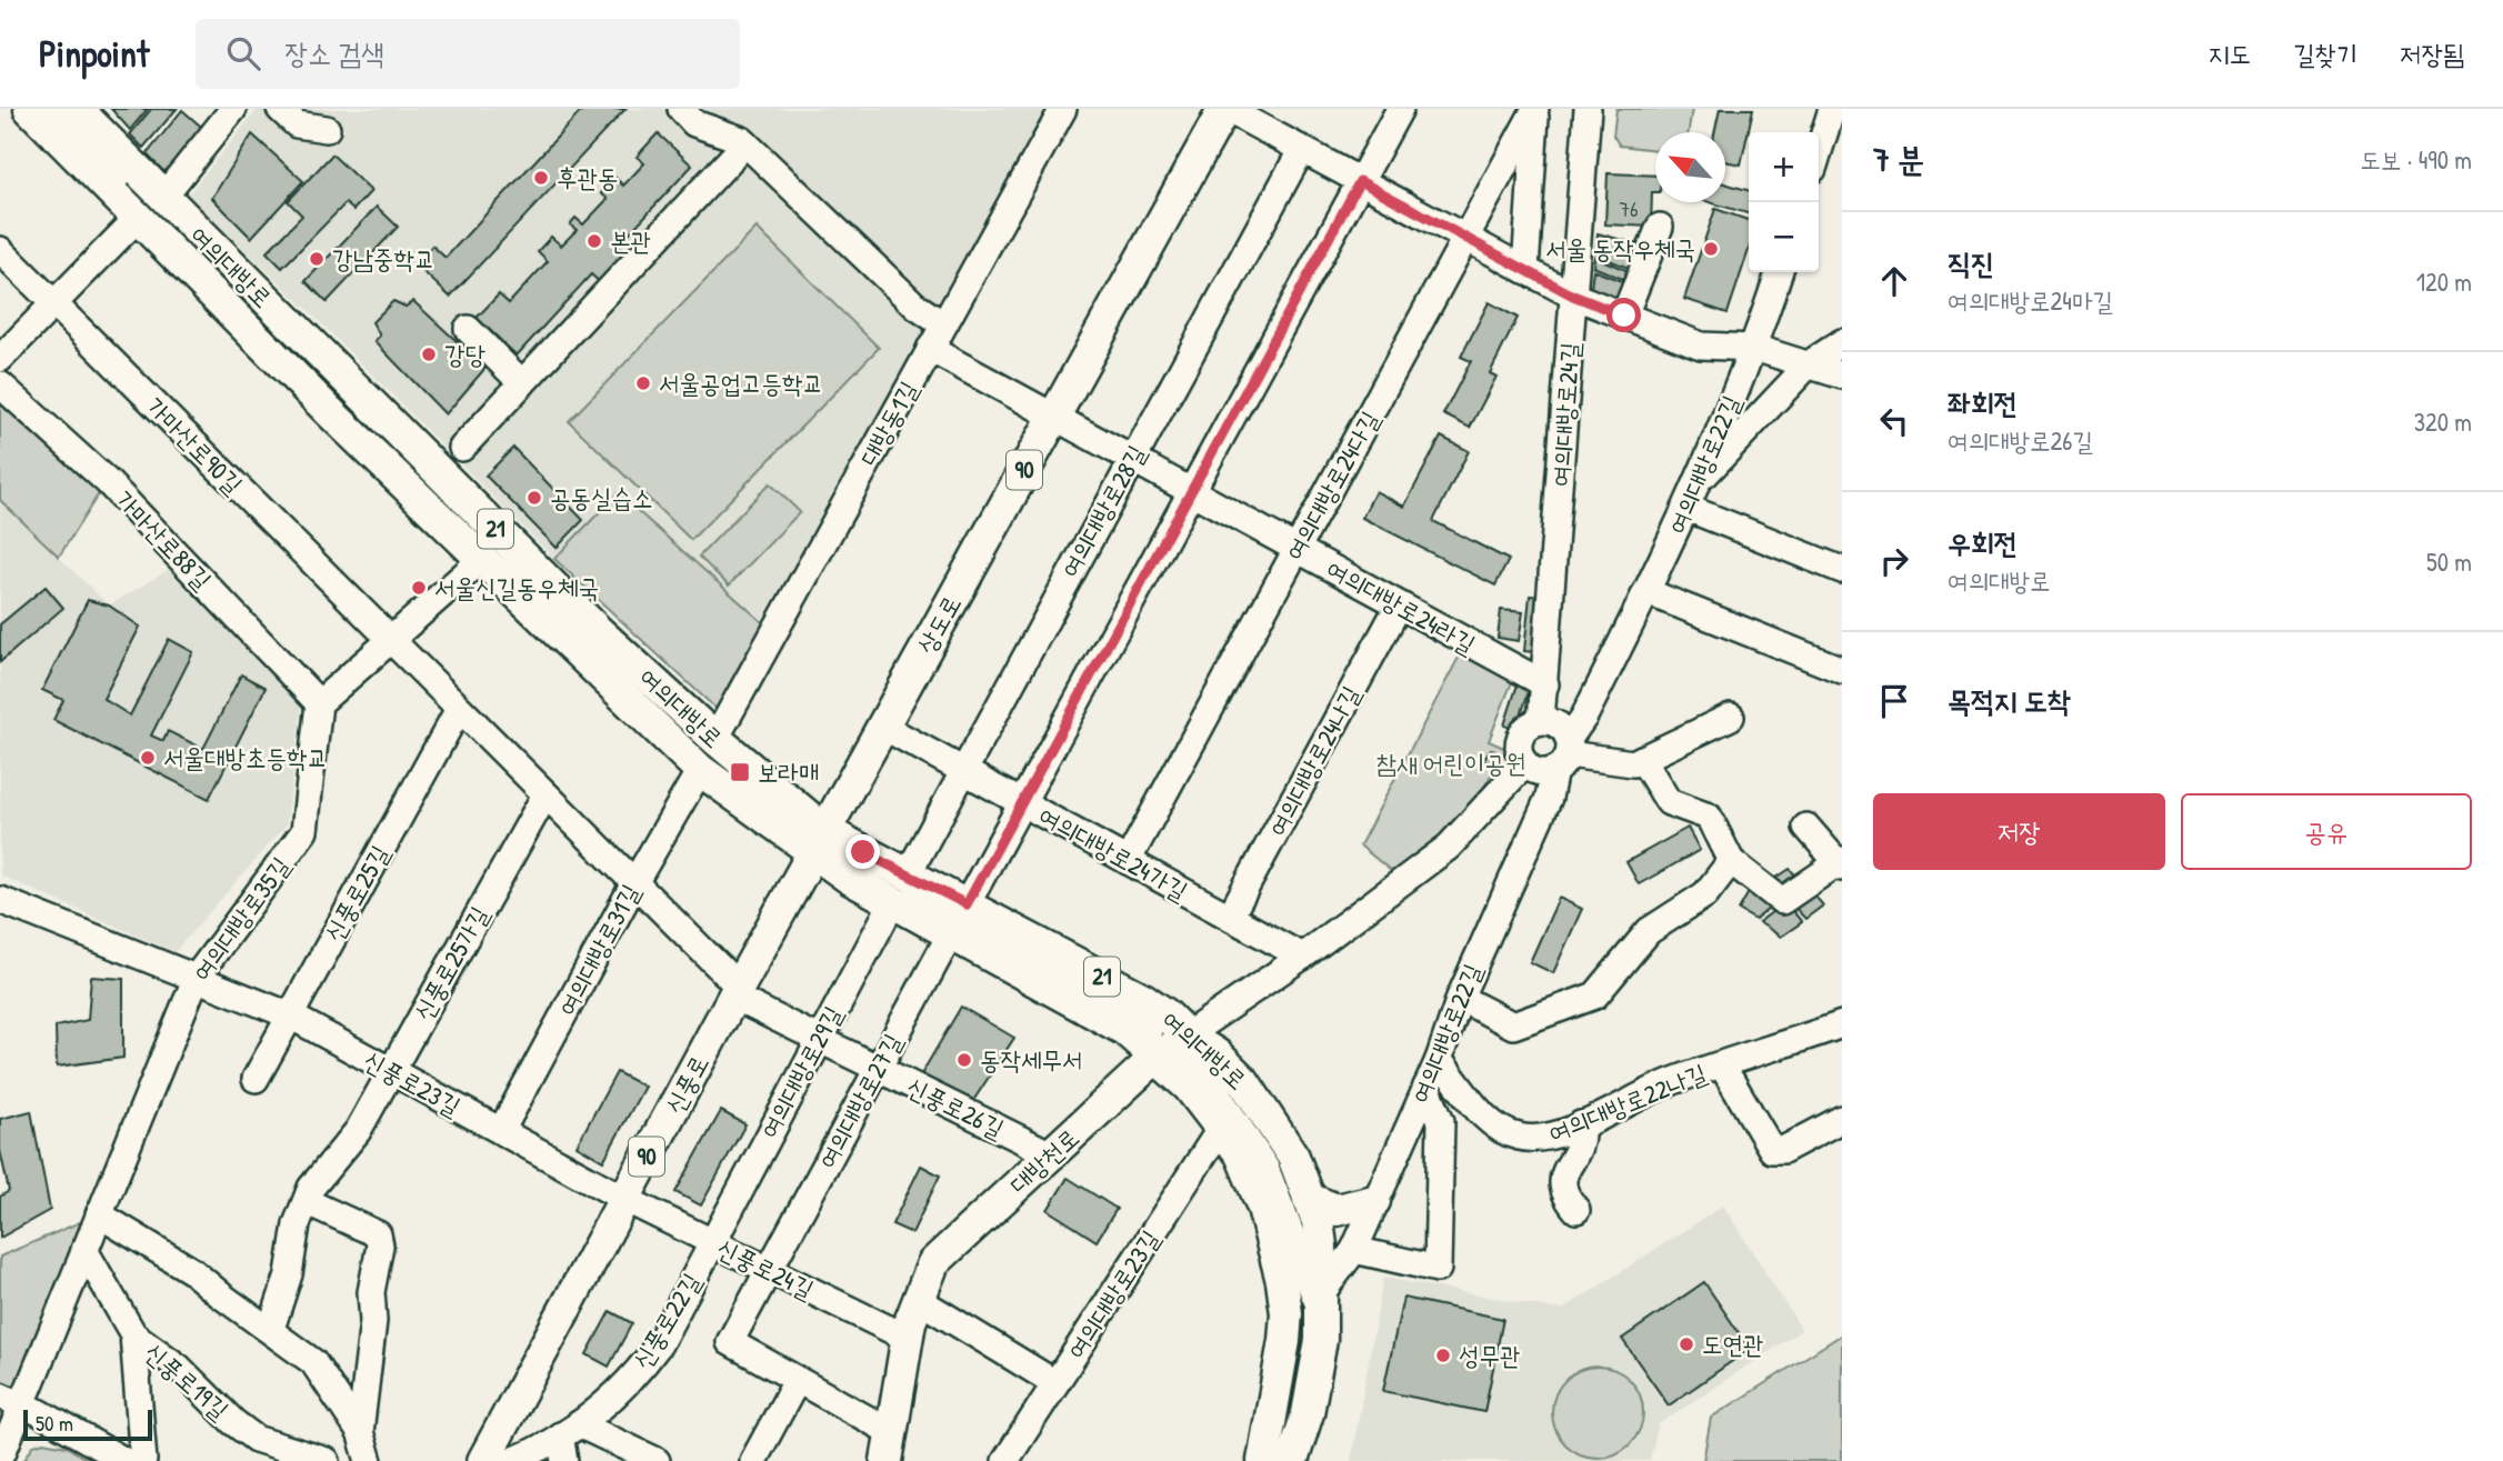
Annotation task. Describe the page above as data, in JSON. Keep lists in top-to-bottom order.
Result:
{
  "streets": {
    "main road": [
      "여의대방로",
      "90",
      "21",
      "상도로",
      "신풍로",
      "대방천로"
    ],
    "street": [
      "여의대방로24길",
      "대방동1길",
      "가마산로90길",
      "여의대방로22길",
      "여의대방로24다길",
      "여의대방로28길",
      "가마산로88길",
      "여의대방로24라길",
      "여의대방로24나길",
      "여의대방로24가길",
      "신풍로25길",
      "여의대방로35길",
      "여의대방로31길",
      "신풍로25가길",
      "여의대방로29길",
      "신풍로23길",
      "여의대방로27길",
      "여의대방로22나길",
      "신풍로26길",
      "신풍로24길",
      "여의대방로23길",
      "신풍로22길",
      "신풍로19길"
    ]
  },
  "crossings": [
    ["여의대방로", "대방동1길"],
    ["여의대방로", "여의대방로22길"],
    ["여의대방로", "여의대방로28길"],
    ["여의대방로", "상도로"],
    ["여의대방로", "여의대방로31길"],
    ["여의대방로", "여의대방로29길"],
    ["여의대방로", "신풍로"],
    ["여의대방로", "여의대방로27길"],
    ["여의대방로", "대방천로"],
    ["여의대방로", "여의대방로23길"],
    ["여의대방로24길", "여의대방로22길"],
    ["여의대방로24길", "여의대방로24라길"],
    ["여의대방로22길", "여의대방로22나길"],
    ["여의대방로24다길", "여의대방로24라길"],
    ["여의대방로24다길", "여의대방로24가길"],
    ["여의대방로28길", "여의대방로24라길"],
    ["여의대방로28길", "여의대방로24가길"],
    ["가마산로88길", "여의대방로35길"],
    ["여의대방로24라길", "상도로"],
    ["여의대방로24라길", "여의대방로24나길"],
    ["상도로", "여의대방로24가길"],
    ["상도로", "신풍로"],
    ["여의대방로24나길", "여의대방로24가길"],
    ["신풍로25길", "신풍로23길"],
    ["여의대방로35길", "신풍로23길"],
    ["여의대방로31길", "신풍로23길"],
    ["신풍로25가길", "신풍로23길"],
    ["여의대방로29길", "신풍로26길"],
    ["여의대방로29길", "신풍로24길"],
    ["여의대방로29길", "신풍로22길"],
    ["신풍로23길", "신풍로"],
    ["신풍로23길", "신풍로24길"],
    ["신풍로", "신풍로26길"],
    ["신풍로", "신풍로24길"],
    ["여의대방로27길", "신풍로26길"],
    ["여의대방로27길", "대방천로"],
    ["여의대방로27길", "신풍로24길"],
    ["신풍로26길", "대방천로"],
    ["대방천로", "신풍로24길"],
    ["신풍로24길", "신풍로22길"]
  ],
  "parks": ["참새 어린이공원"],
  "places": {
    "other": [
      "후관동",
      "본관",
      "서울 동작우체국",
      "강남중학교",
      "강당",
      "서울공업고등학교",
      "공동실습소",
      "서울신길동우체국",
      "서울대방초등학교",
      "동작세무서",
      "도연관",
      "성무관"
    ],
    "transit": ["보라매"]
  },
  "house_numbers": ["76"],
  "scale_bar": "50 m",
  "north": "top left",
  "page": {
    "header": "Pinpoint",
    "search": "장소 검색",
    "nav": ["지도", "길찾기", "저장됨"],
    "heading": ["7 분", "도보 · 490 m"],
    "map_buttons": ["+", "−"],
    "list": [
      ["직진", "여의대방로24마길", "120 m"],
      ["좌회전", "여의대방로26길", "320 m"],
      ["우회전", "여의대방로", "50 m"],
      "목적지 도착"
    ],
    "buttons": ["저장", "공유"],
    "scale": "50 m"
  }
}
